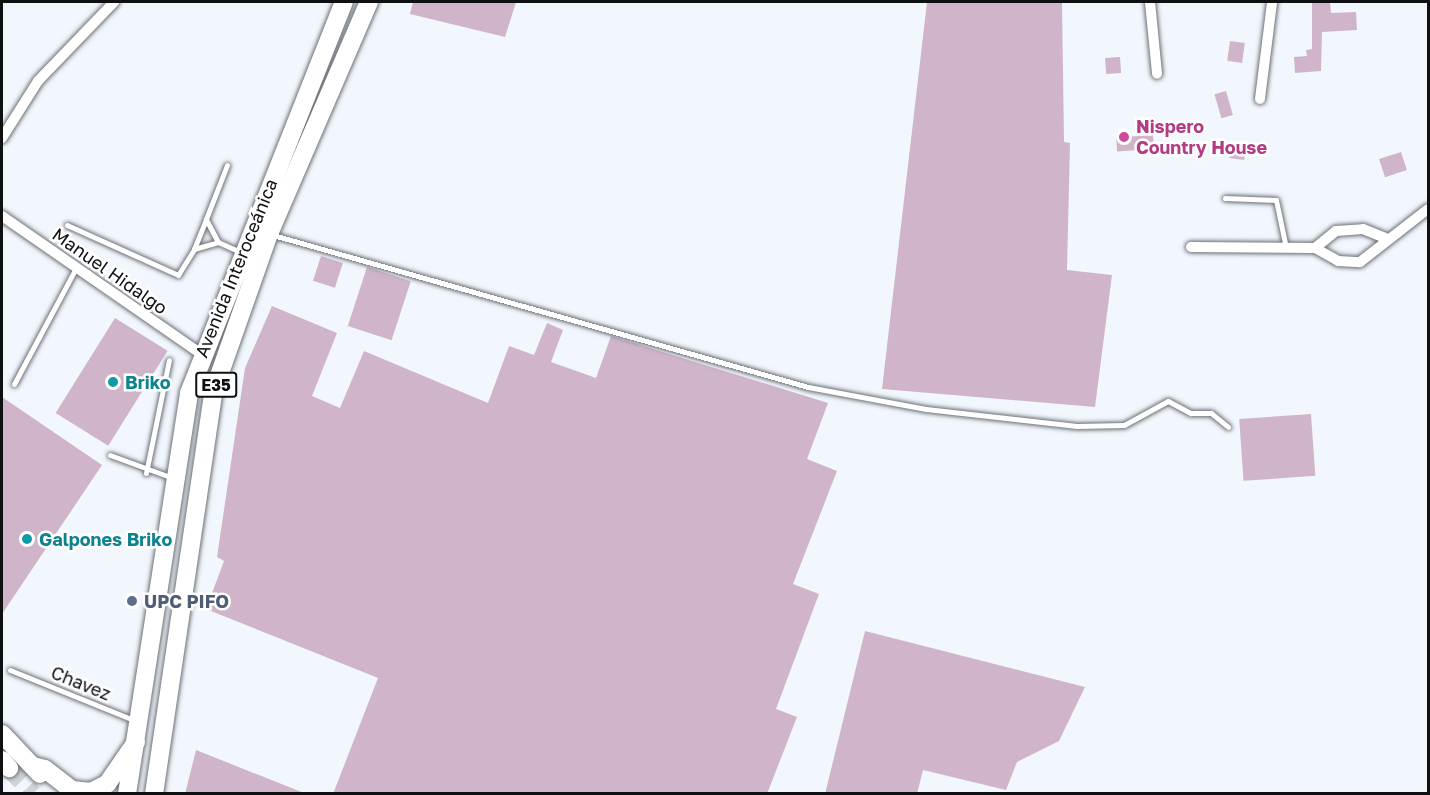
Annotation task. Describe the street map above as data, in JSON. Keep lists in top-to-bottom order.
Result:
{
  "streets": {
    "highway": ["Avenida Interoceánica", "E35"],
    "street": ["Manuel Hidalgo"],
    "lane": ["Chavez"]
  },
  "crossings": [
    ["Avenida Interoceánica", "Manuel Hidalgo"],
    ["Avenida Interoceánica", "Chavez"]
  ],
  "places": [
    "Nispero Country House",
    "Briko",
    "Galpones Briko",
    "UPC PIFO"
  ]
}
